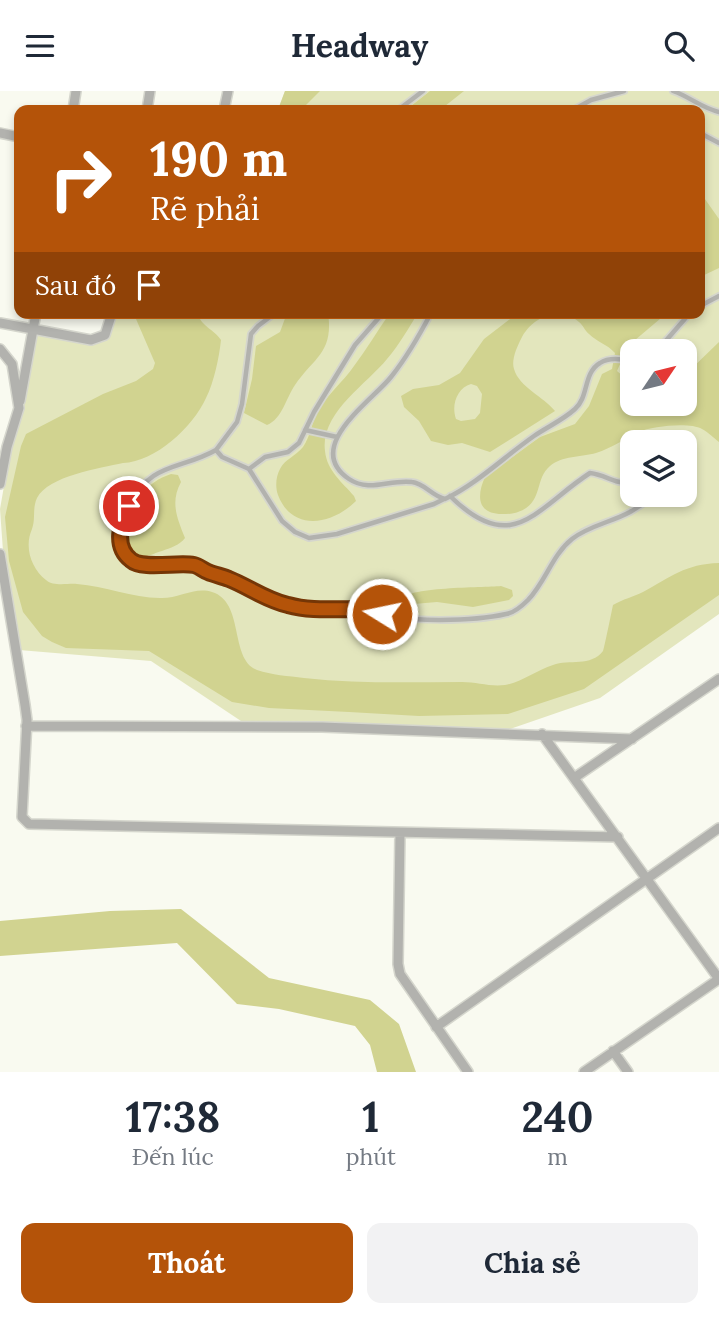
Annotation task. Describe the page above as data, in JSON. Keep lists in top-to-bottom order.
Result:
{
  "north": "top right",
  "page": {
    "header": "Headway",
    "turn": ["190 m", "Rẽ phải"],
    "then": "Sau đó",
    "eta": [
      "17:38",
      "Đến lúc",
      "1",
      "phút",
      "240",
      "m"
    ],
    "buttons": ["Thoát", "Chia sẻ"]
  }
}
